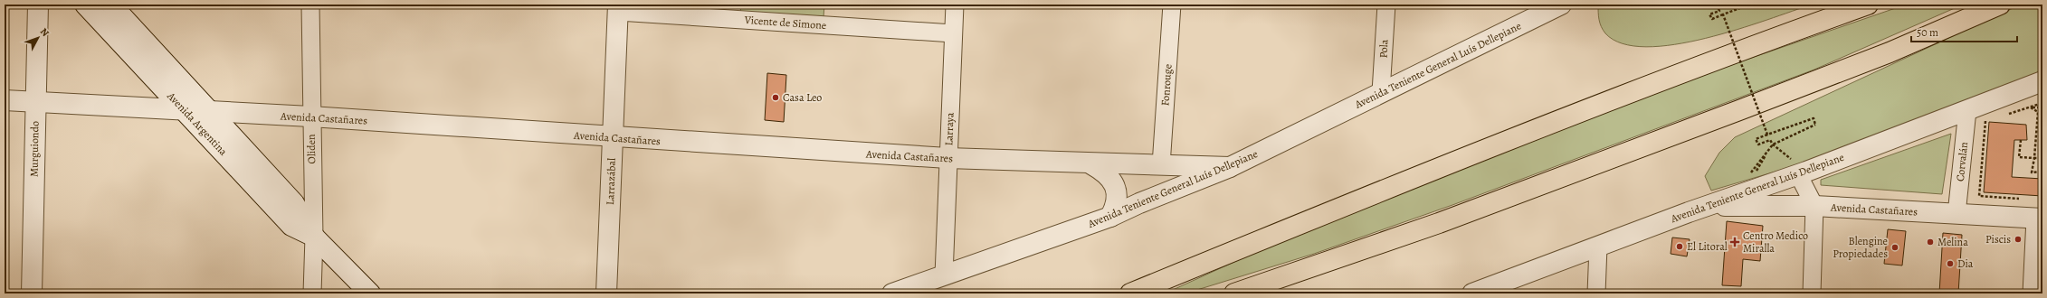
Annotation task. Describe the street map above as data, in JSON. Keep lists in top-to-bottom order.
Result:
{
  "streets": {
    "street": [
      "Vicente de Simone",
      "Pola",
      "Avenida Teniente General Luís Dellepiane",
      "Fonrouge",
      "Avenida Castañares",
      "Avenida Argentina",
      "Larraya",
      "Murguiondo",
      "Oliden",
      "Corvalán",
      "Larrazábal"
    ]
  },
  "crossings": [
    ["Vicente de Simone", "Larraya"],
    ["Vicente de Simone", "Larrazábal"],
    ["Pola", "Avenida Teniente General Luís Dellepiane"],
    ["Avenida Teniente General Luís Dellepiane", "Avenida Castañares"],
    ["Avenida Teniente General Luís Dellepiane", "Larraya"],
    ["Avenida Teniente General Luís Dellepiane", "Corvalán"],
    ["Fonrouge", "Avenida Castañares"],
    ["Avenida Castañares", "Avenida Argentina"],
    ["Avenida Castañares", "Larraya"],
    ["Avenida Castañares", "Murguiondo"],
    ["Avenida Castañares", "Oliden"],
    ["Avenida Castañares", "Corvalán"],
    ["Avenida Castañares", "Larrazábal"],
    ["Avenida Argentina", "Oliden"]
  ],
  "places": {
    "other": [
      "Casa Leo",
      "Piscis",
      "Melina",
      "El Litoral",
      "Blengine Propiedades",
      "Dia"
    ],
    "health": ["Centro Medico Miralla"]
  },
  "scale_bar": "50 m",
  "north": "top right"
}
